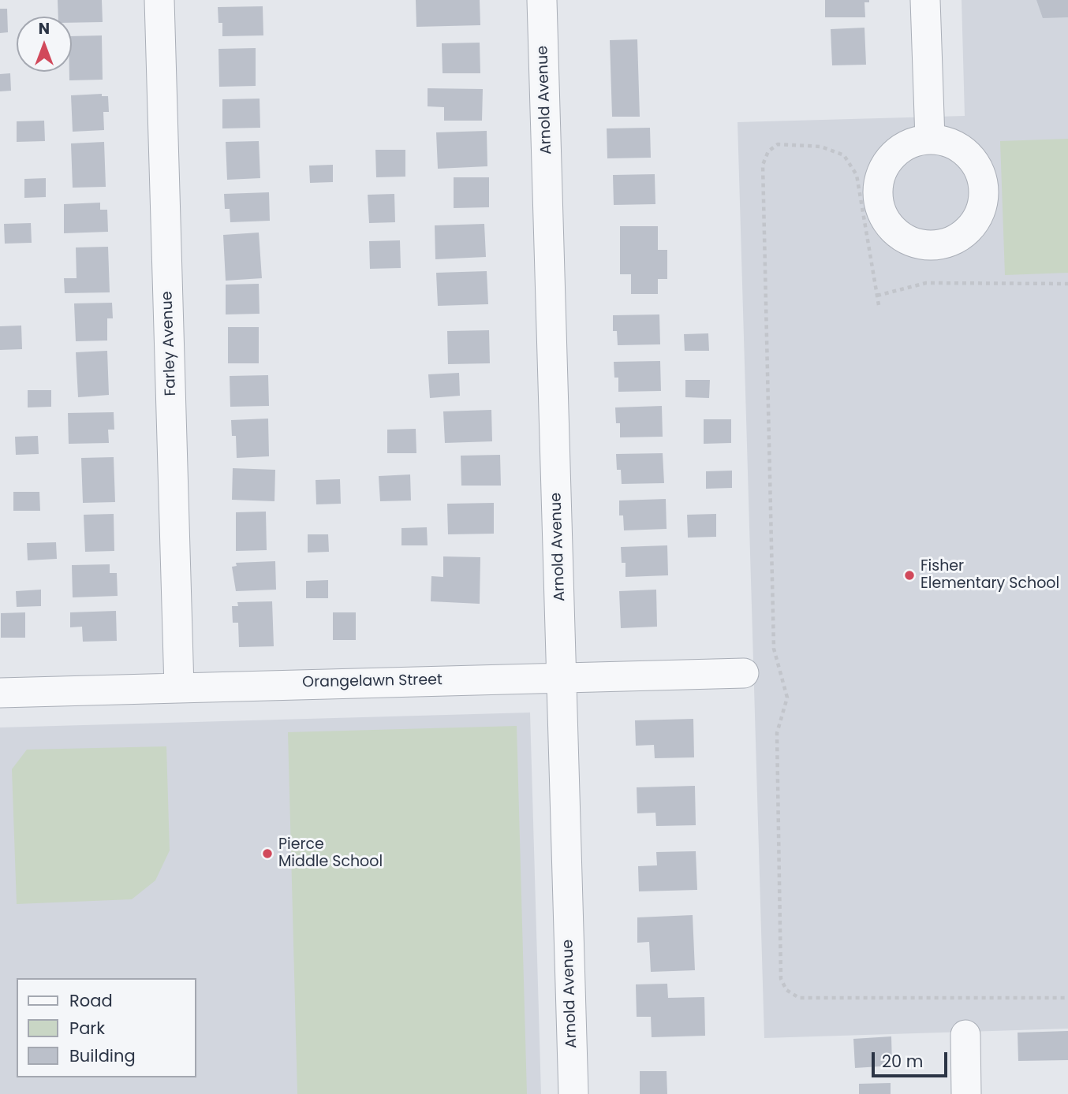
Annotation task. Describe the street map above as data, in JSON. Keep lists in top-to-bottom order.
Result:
{
  "streets": {
    "street": ["Arnold Avenue", "Farley Avenue", "Orangelawn Street"]
  },
  "crossings": [
    ["Arnold Avenue", "Orangelawn Street"],
    ["Farley Avenue", "Orangelawn Street"]
  ],
  "places": ["Fisher Elementary School", "Pierce Middle School"],
  "legend": ["Road", "Park", "Building"],
  "scale_bar": "20 m",
  "north": "top"
}
